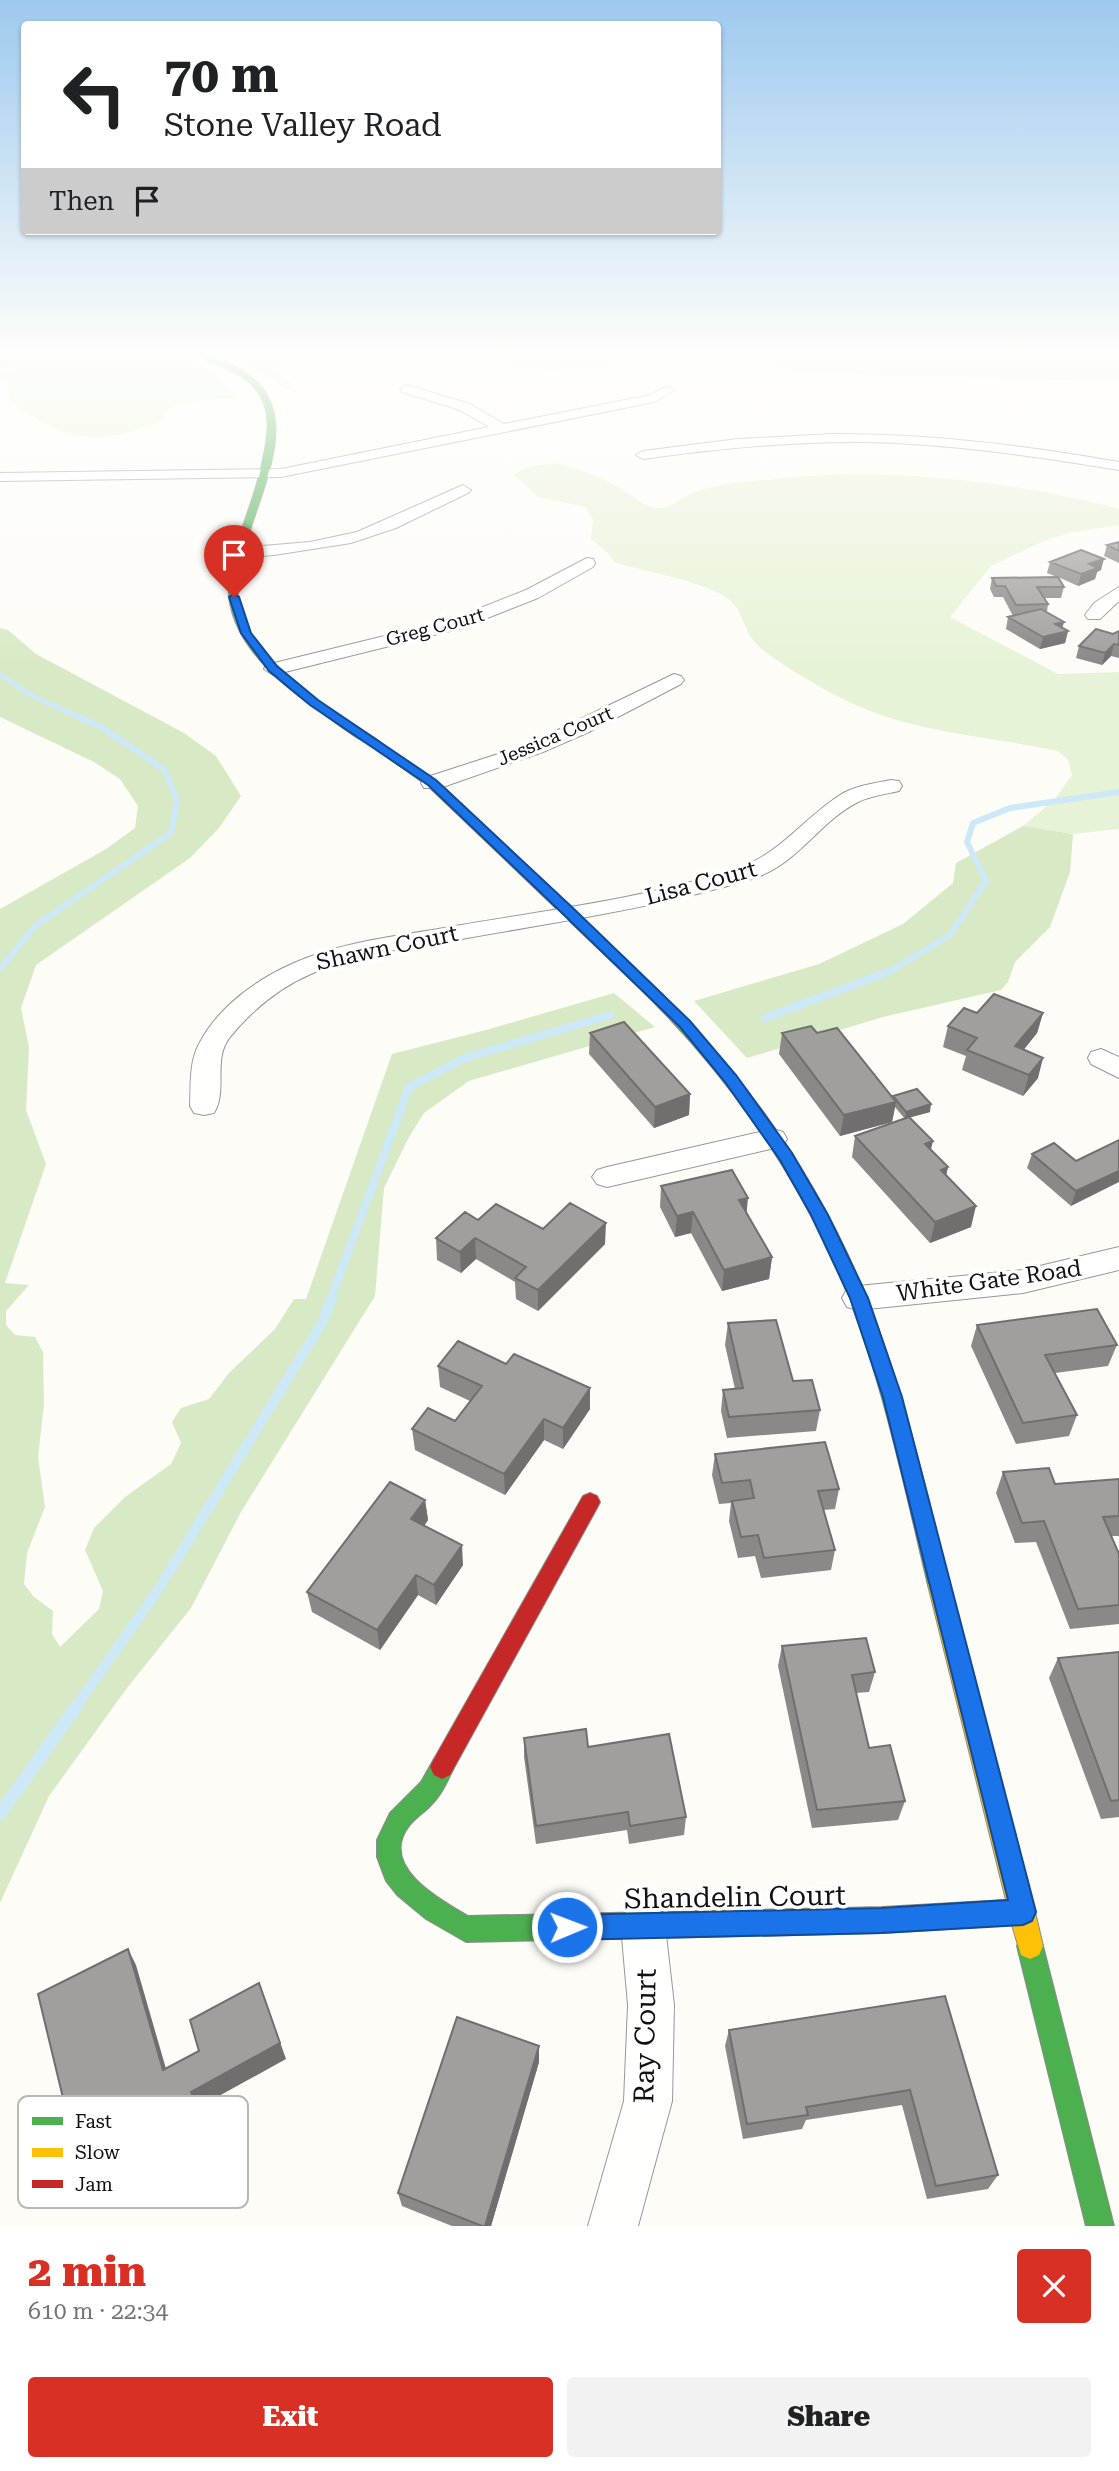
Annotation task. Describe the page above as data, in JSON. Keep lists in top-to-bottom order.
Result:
{
  "streets": {
    "street": [
      "Greg Court",
      "Jessica Court",
      "Lisa Court",
      "Shawn Court",
      "White Gate Road",
      "Shandelin Court",
      "Ray Court"
    ]
  },
  "crossings": [
    ["Lisa Court", "Shawn Court"],
    ["Shandelin Court", "Ray Court"]
  ],
  "legend": ["Fast", "Slow", "Jam"],
  "page": {
    "turn": ["70 m", "Stone Valley Road"],
    "then": "Then",
    "heading": ["2 min", "610 m · 22:34"],
    "buttons": ["Exit", "Share"]
  }
}
